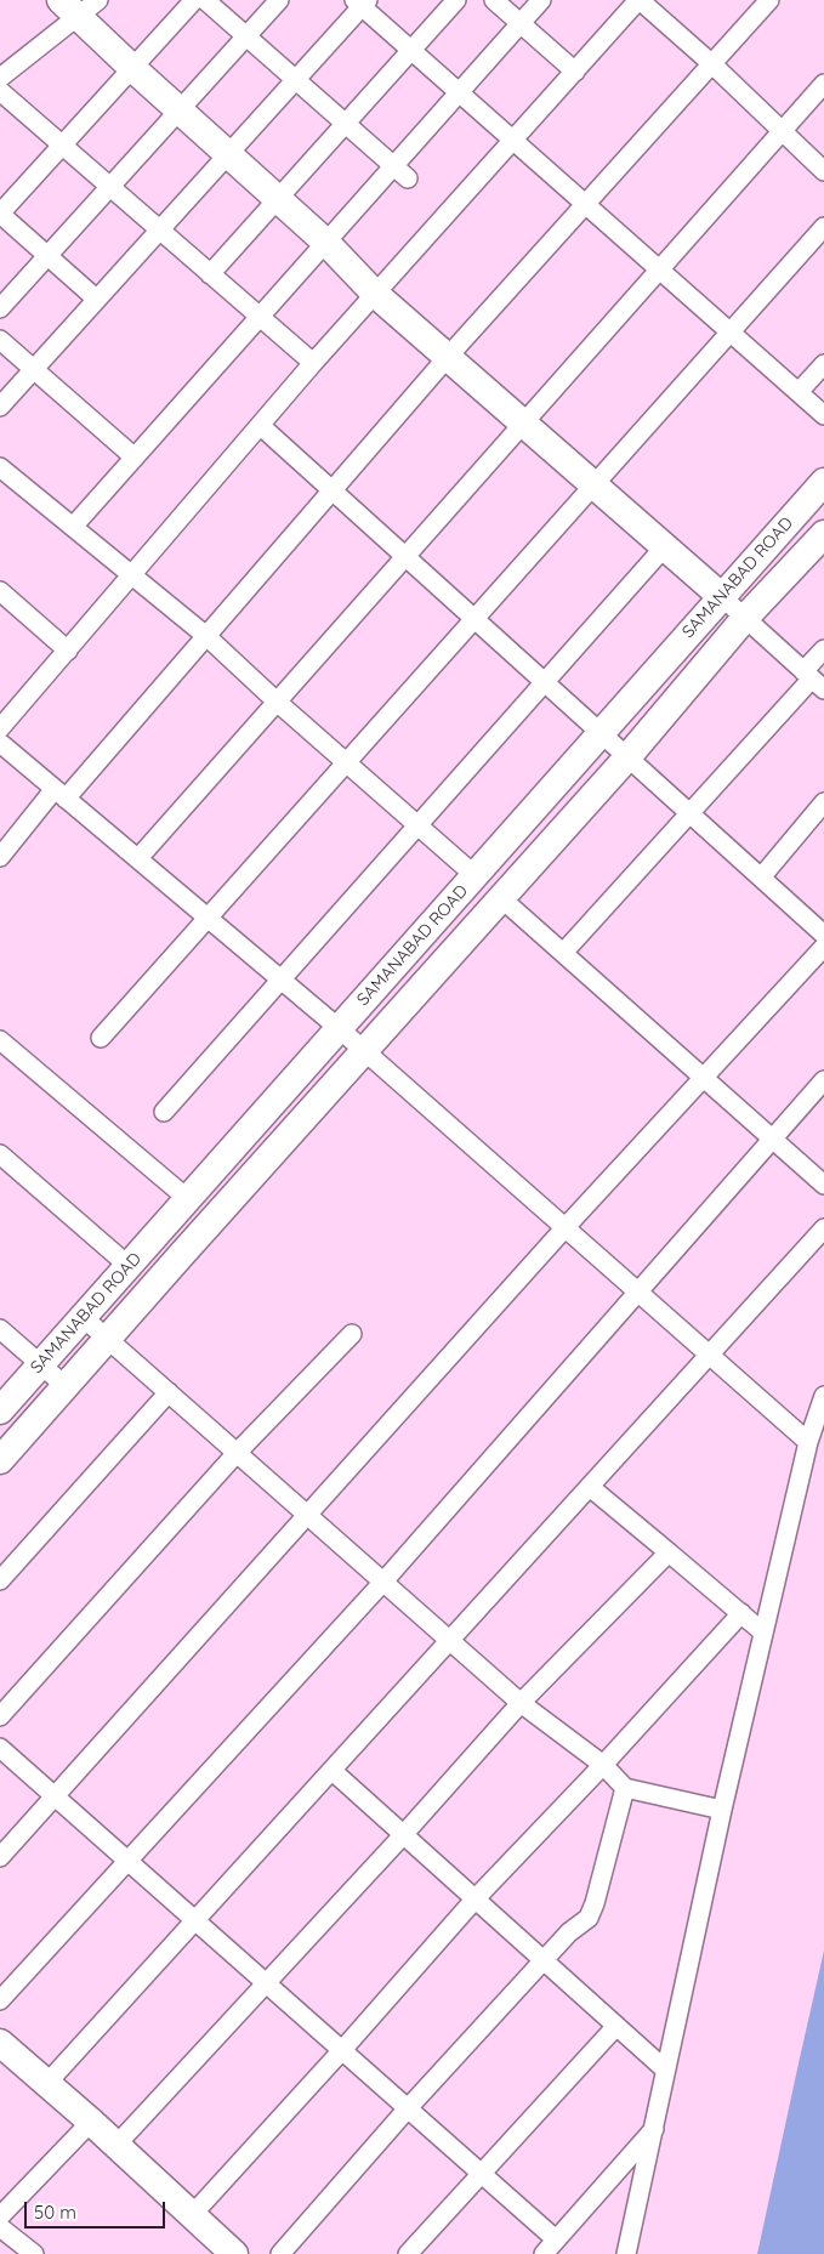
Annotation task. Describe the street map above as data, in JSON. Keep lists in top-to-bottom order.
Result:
{
  "streets": {
    "street": ["SAMANABAD ROAD"]
  },
  "scale_bar": "50 m"
}
